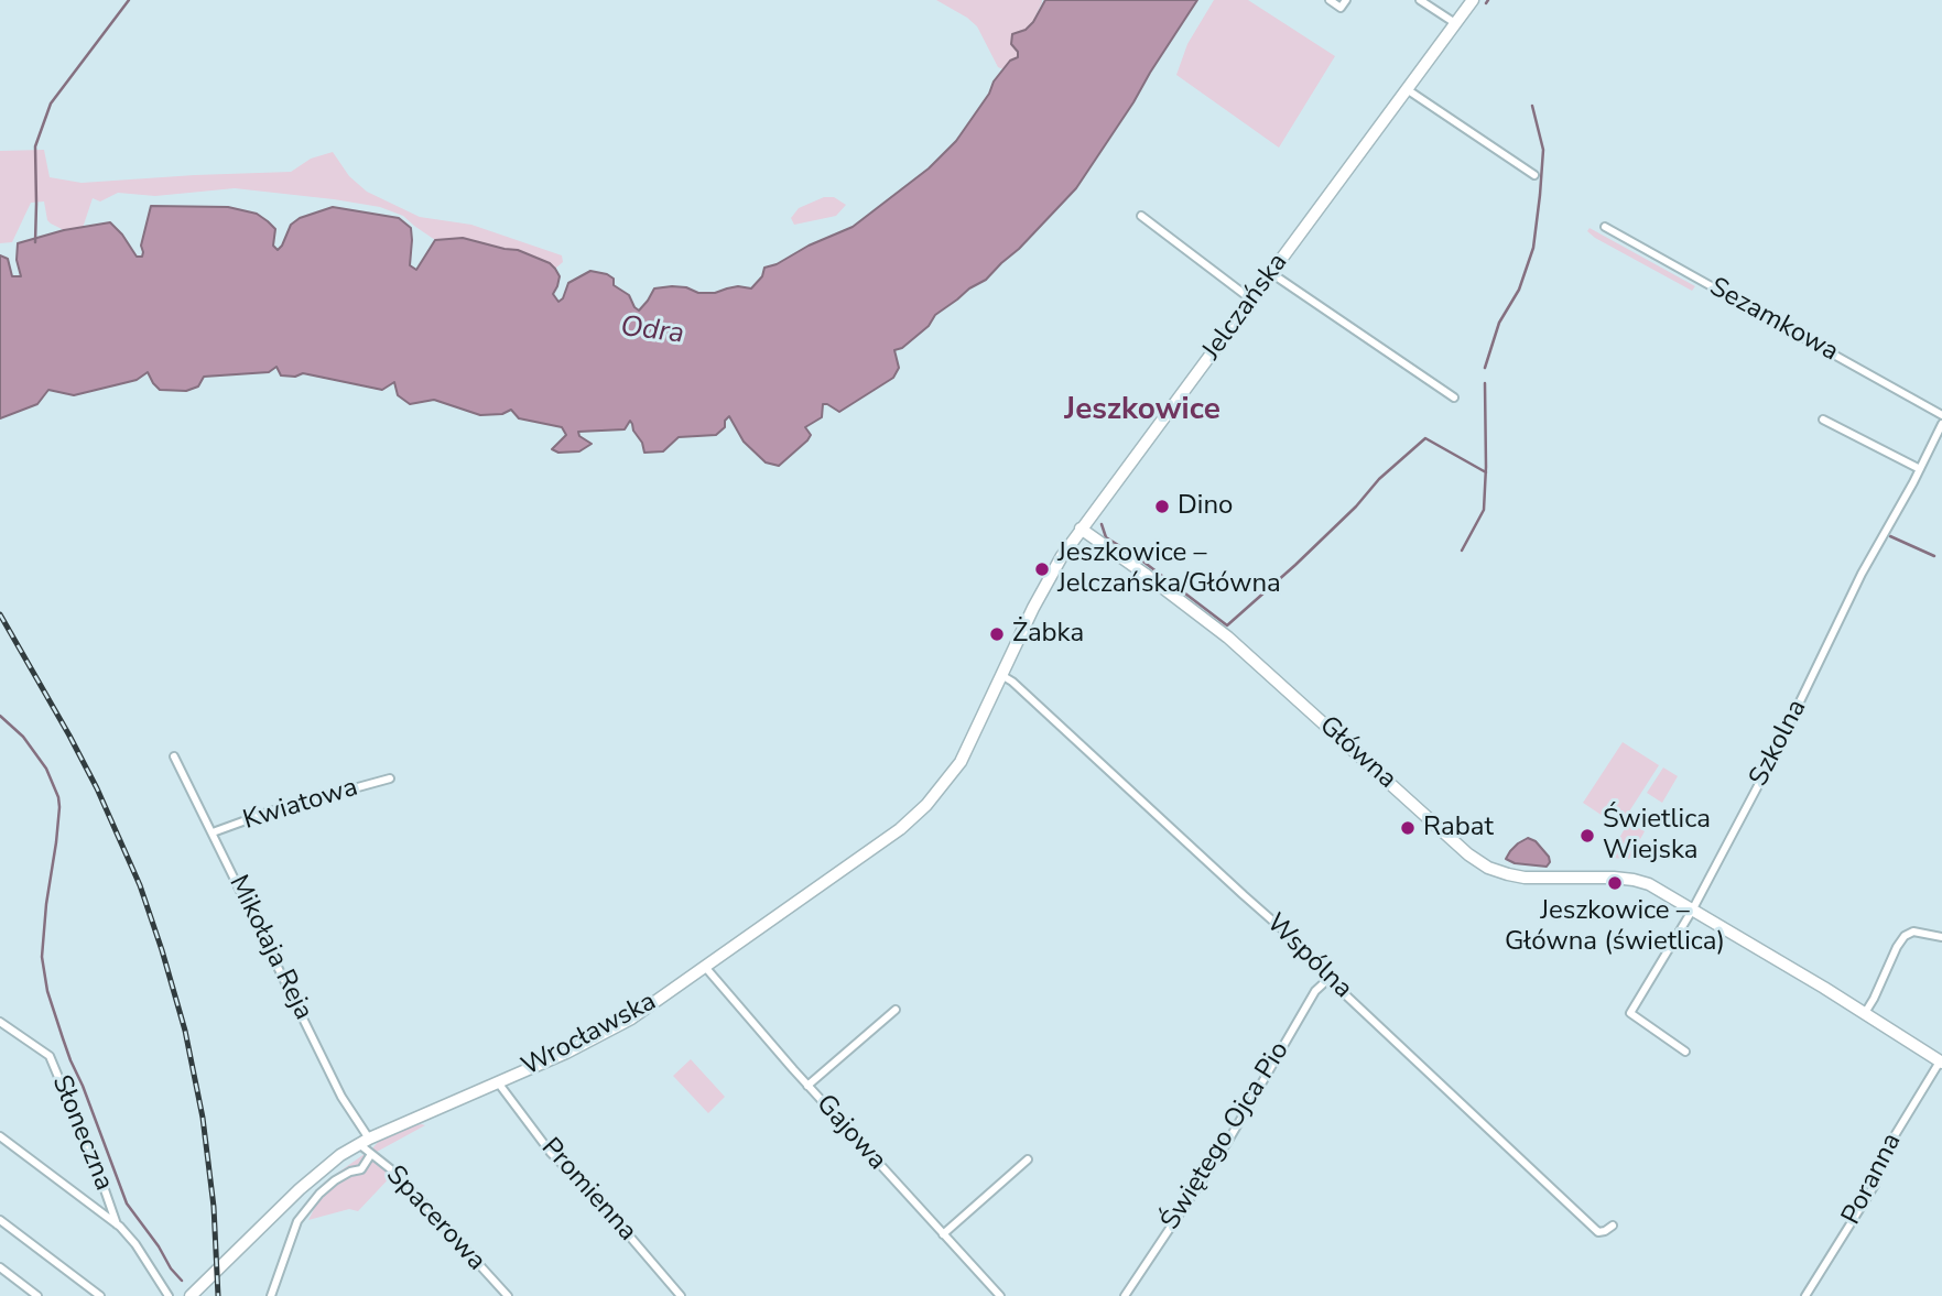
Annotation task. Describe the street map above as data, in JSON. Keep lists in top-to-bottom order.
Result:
{
  "streets": {
    "main road": ["Jelczańska", "Główna", "Wrocławska"],
    "street": [
      "Sezamkowa",
      "Szkolna",
      "Kwiatowa",
      "Mikołaja Reja",
      "Wspólna",
      "Słoneczna",
      "Gajowa",
      "Świętego Ojca Pio",
      "Poranna",
      "Promienna",
      "Spacerowa"
    ]
  },
  "crossings": [
    ["Jelczańska", "Główna"],
    ["Jelczańska", "Wspólna"],
    ["Jelczańska", "Wrocławska"],
    ["Szkolna", "Główna"],
    ["Główna", "Poranna"],
    ["Kwiatowa", "Mikołaja Reja"],
    ["Mikołaja Reja", "Wrocławska"],
    ["Mikołaja Reja", "Spacerowa"],
    ["Wspólna", "Świętego Ojca Pio"],
    ["Wrocławska", "Gajowa"],
    ["Wrocławska", "Promienna"],
    ["Wrocławska", "Spacerowa"]
  ],
  "districts": ["Jeszkowice"],
  "water": ["Odra"],
  "places": [
    "Dino",
    "Jeszkowice – Jelczańska/Główna",
    "Żabka",
    "Rabat",
    "Świetlica Wiejska",
    "Jeszkowice – Główna (świetlica)"
  ]
}
